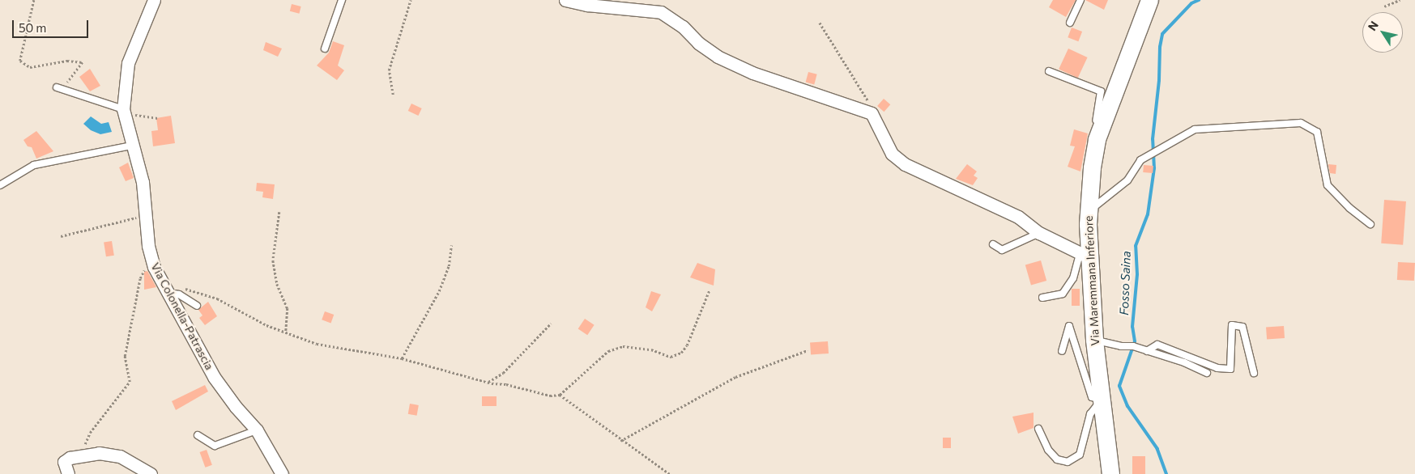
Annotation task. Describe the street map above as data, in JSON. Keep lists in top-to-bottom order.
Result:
{
  "streets": {
    "main road": ["Via Maremmana Inferiore"],
    "street": ["Via Colonella-Patrascia"]
  },
  "water": ["Fosso Saina"],
  "scale_bar": "50 m",
  "north": "top left"
}
